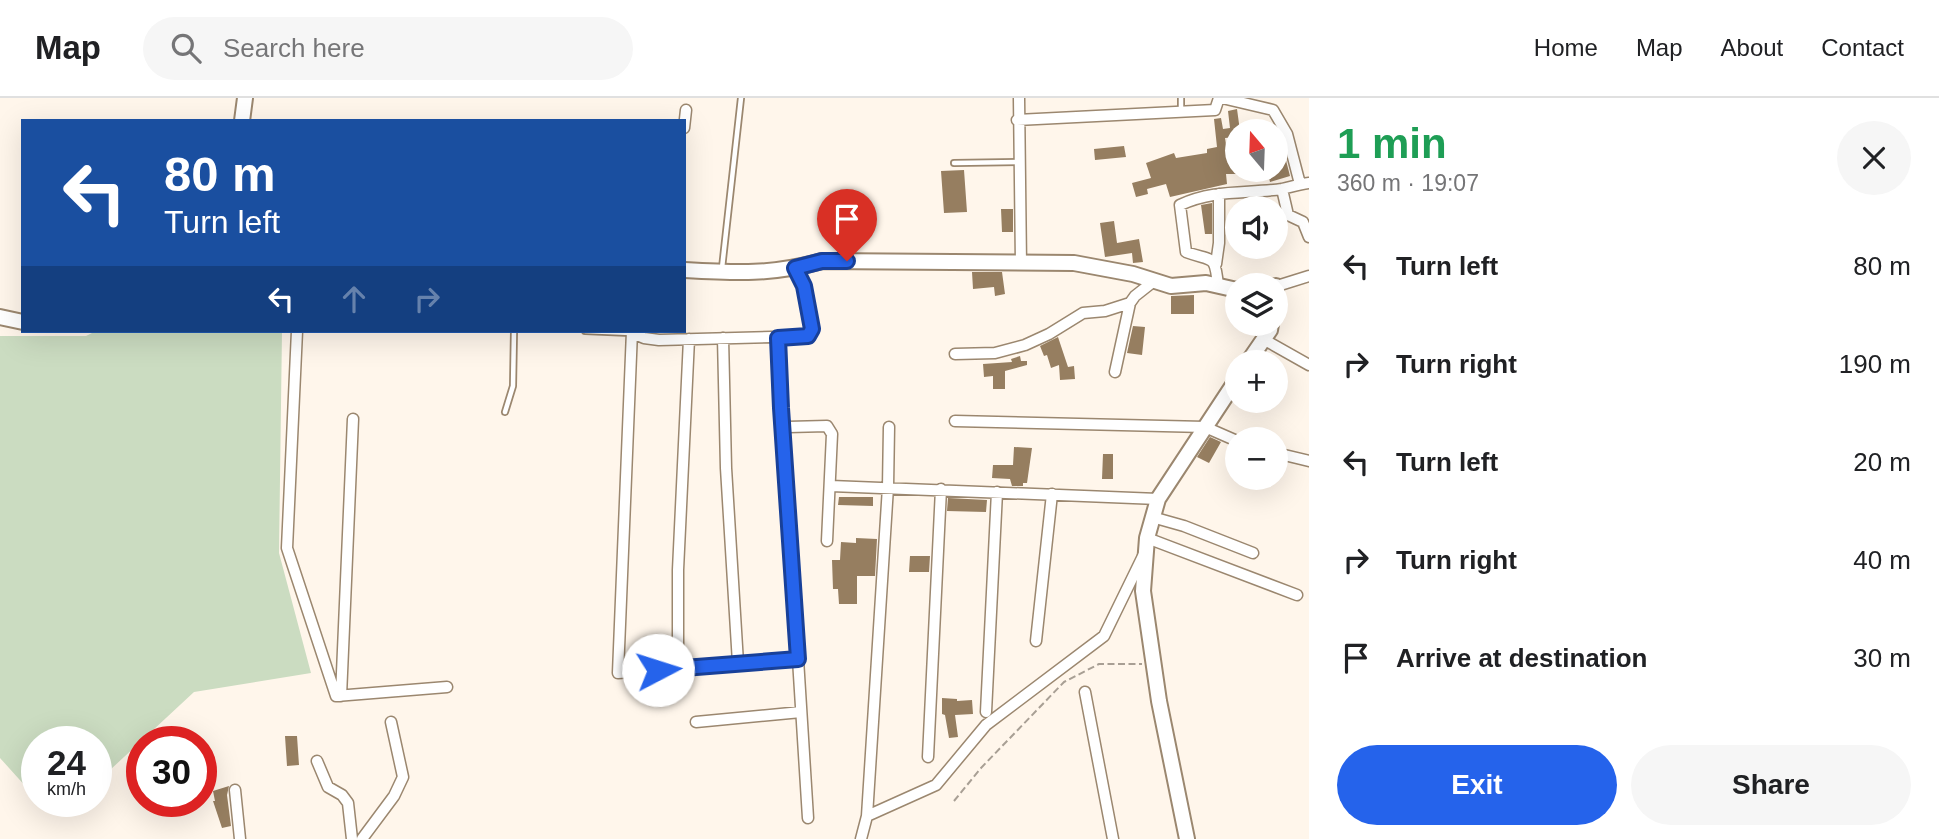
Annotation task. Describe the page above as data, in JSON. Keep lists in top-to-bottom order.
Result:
{
  "north": "top",
  "page": {
    "header": "Map",
    "search": "Search here",
    "nav": [
      "Home",
      "Map",
      "About",
      "Contact"
    ],
    "heading": ["1 min", "360 m · 19:07"],
    "map_buttons": ["+", "−"],
    "turn": ["80 m", "Turn left"],
    "list": [
      {
        "name": "Turn left",
        "value": "80 m"
      },
      {
        "name": "Turn right",
        "value": "190 m"
      },
      {
        "name": "Turn left",
        "value": "20 m"
      },
      {
        "name": "Turn right",
        "value": "40 m"
      },
      {
        "name": "Arrive at destination",
        "value": "30 m"
      }
    ],
    "speed": "24 km/h",
    "limit": "30",
    "buttons": ["Exit", "Share"]
  }
}
